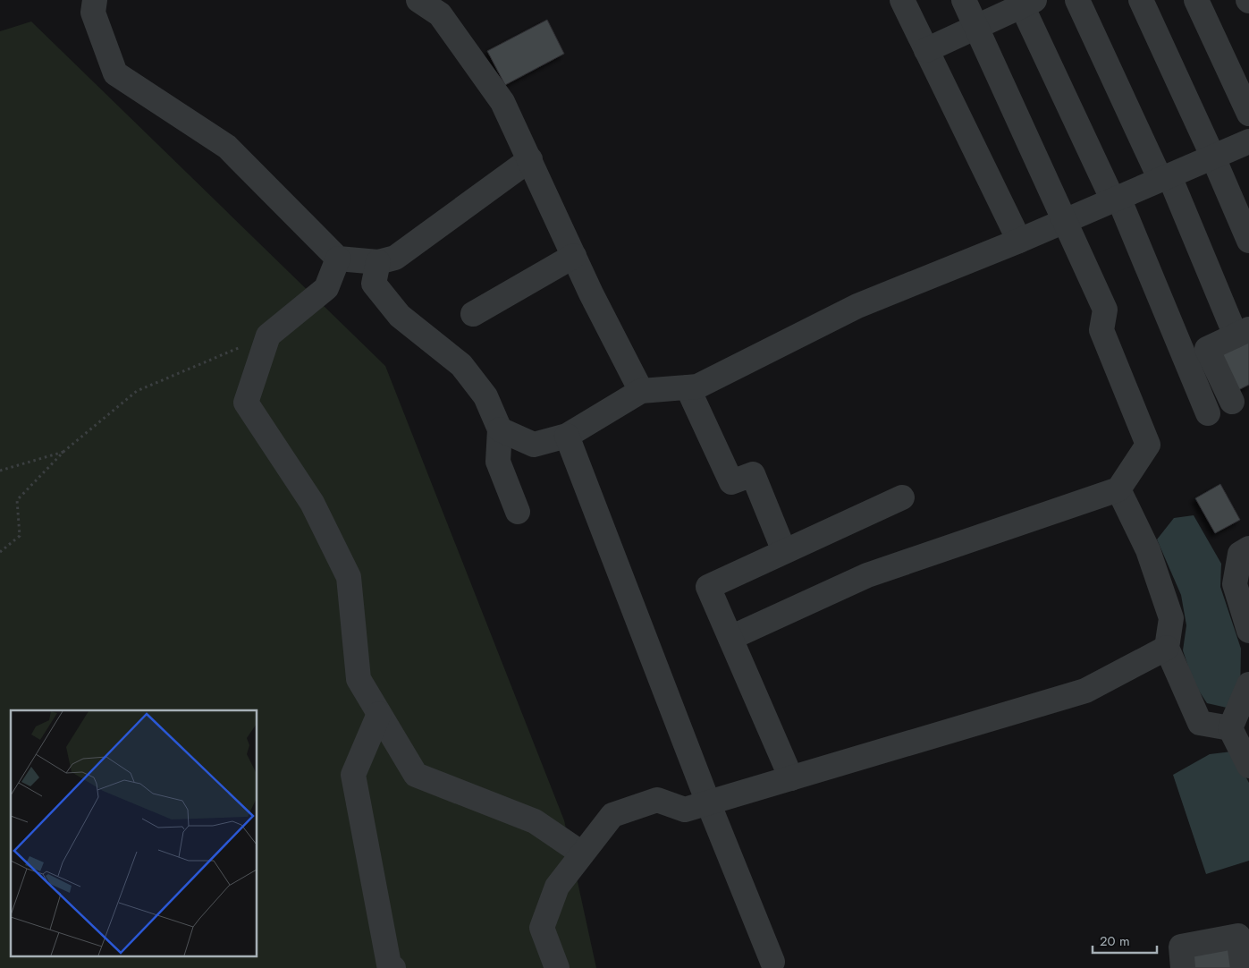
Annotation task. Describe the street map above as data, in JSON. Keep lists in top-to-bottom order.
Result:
{
  "scale_bar": "20 m"
}
